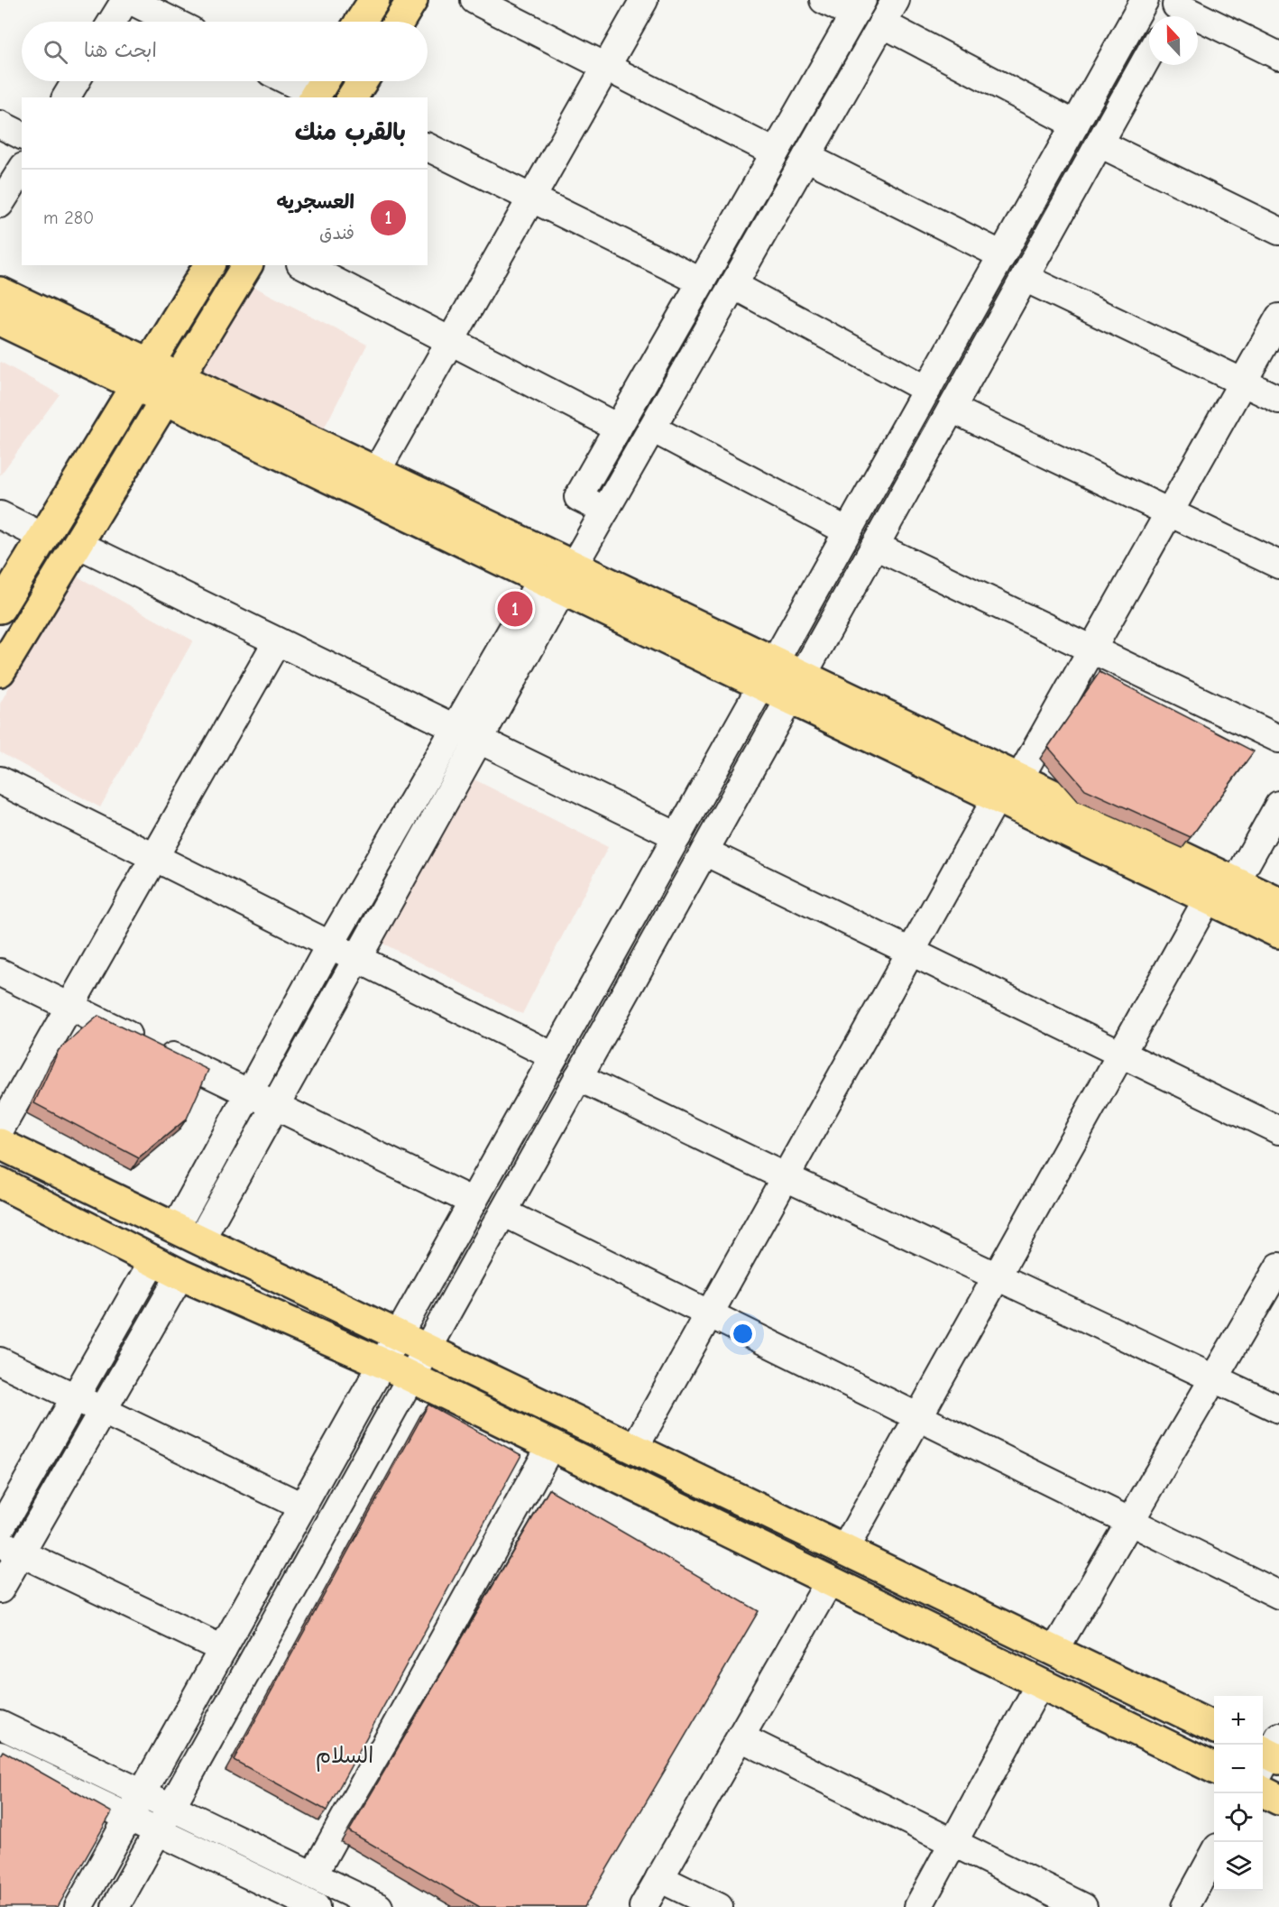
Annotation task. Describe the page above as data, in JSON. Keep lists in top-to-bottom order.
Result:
{
  "districts": ["السلام"],
  "north": "top",
  "page": {
    "search": "ابحث هنا",
    "heading": "بالقرب منك",
    "list": [
      {
        "mark": "1",
        "name": "العسجريه",
        "note": "فندق",
        "value": "280 m"
      }
    ],
    "pins": "1",
    "map_buttons": ["+", "−"]
  }
}
